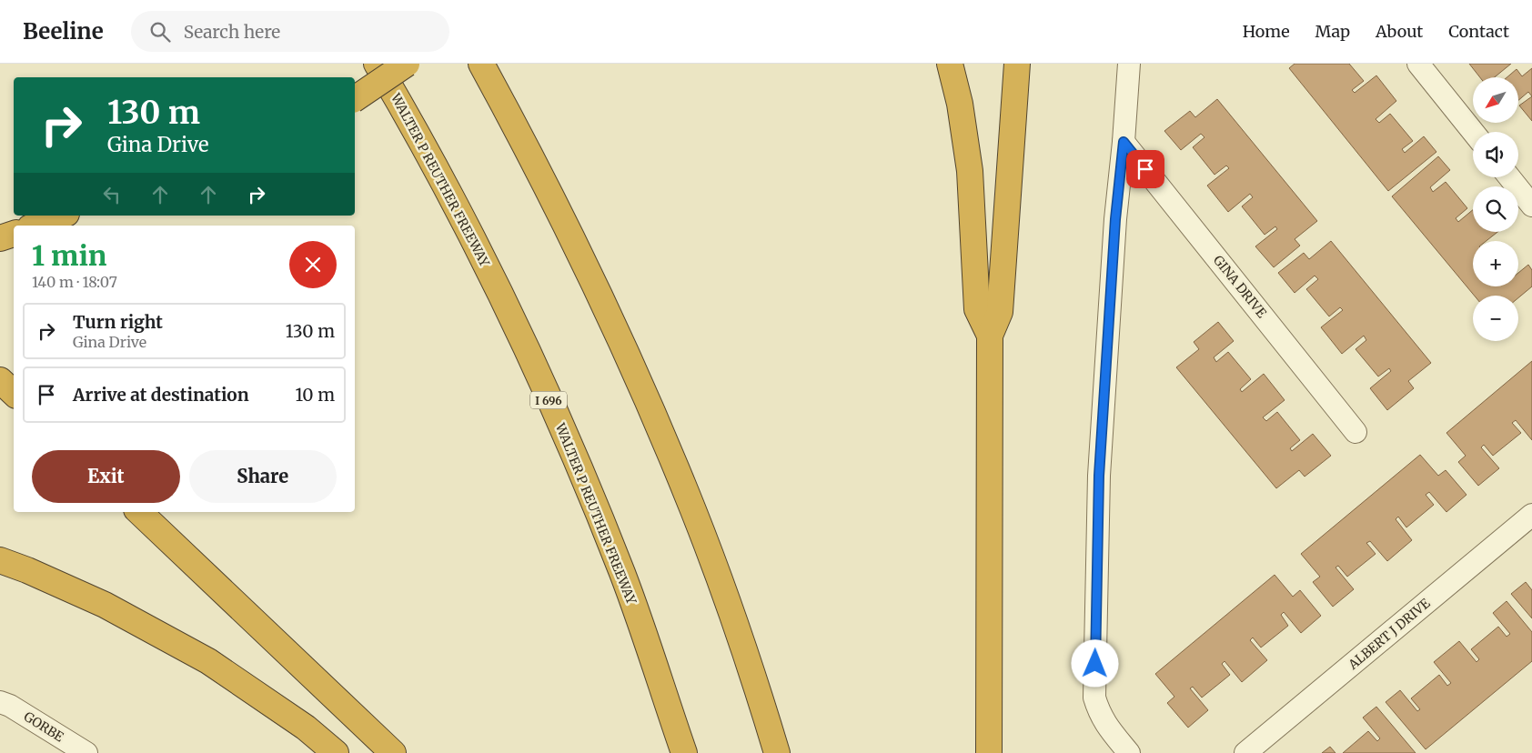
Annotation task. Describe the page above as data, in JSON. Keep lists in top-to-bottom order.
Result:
{
  "streets": {
    "highway": ["WALTER P REUTHER FREEWAY", "I 696"],
    "street": ["GINA DRIVE", "ALBERT J DRIVE", "GORBE"]
  },
  "north": "bottom left",
  "page": {
    "header": "Beeline",
    "search": "Search here",
    "nav": [
      "Home",
      "Map",
      "About",
      "Contact"
    ],
    "map_buttons": ["+", "−"],
    "turn": ["130 m", "Gina Drive"],
    "heading": ["1 min", "140 m · 18:07"],
    "list": [
      {
        "name": "Turn right",
        "note": "Gina Drive",
        "value": "130 m"
      },
      {
        "name": "Arrive at destination",
        "value": "10 m"
      }
    ],
    "buttons": ["Exit", "Share"]
  }
}
